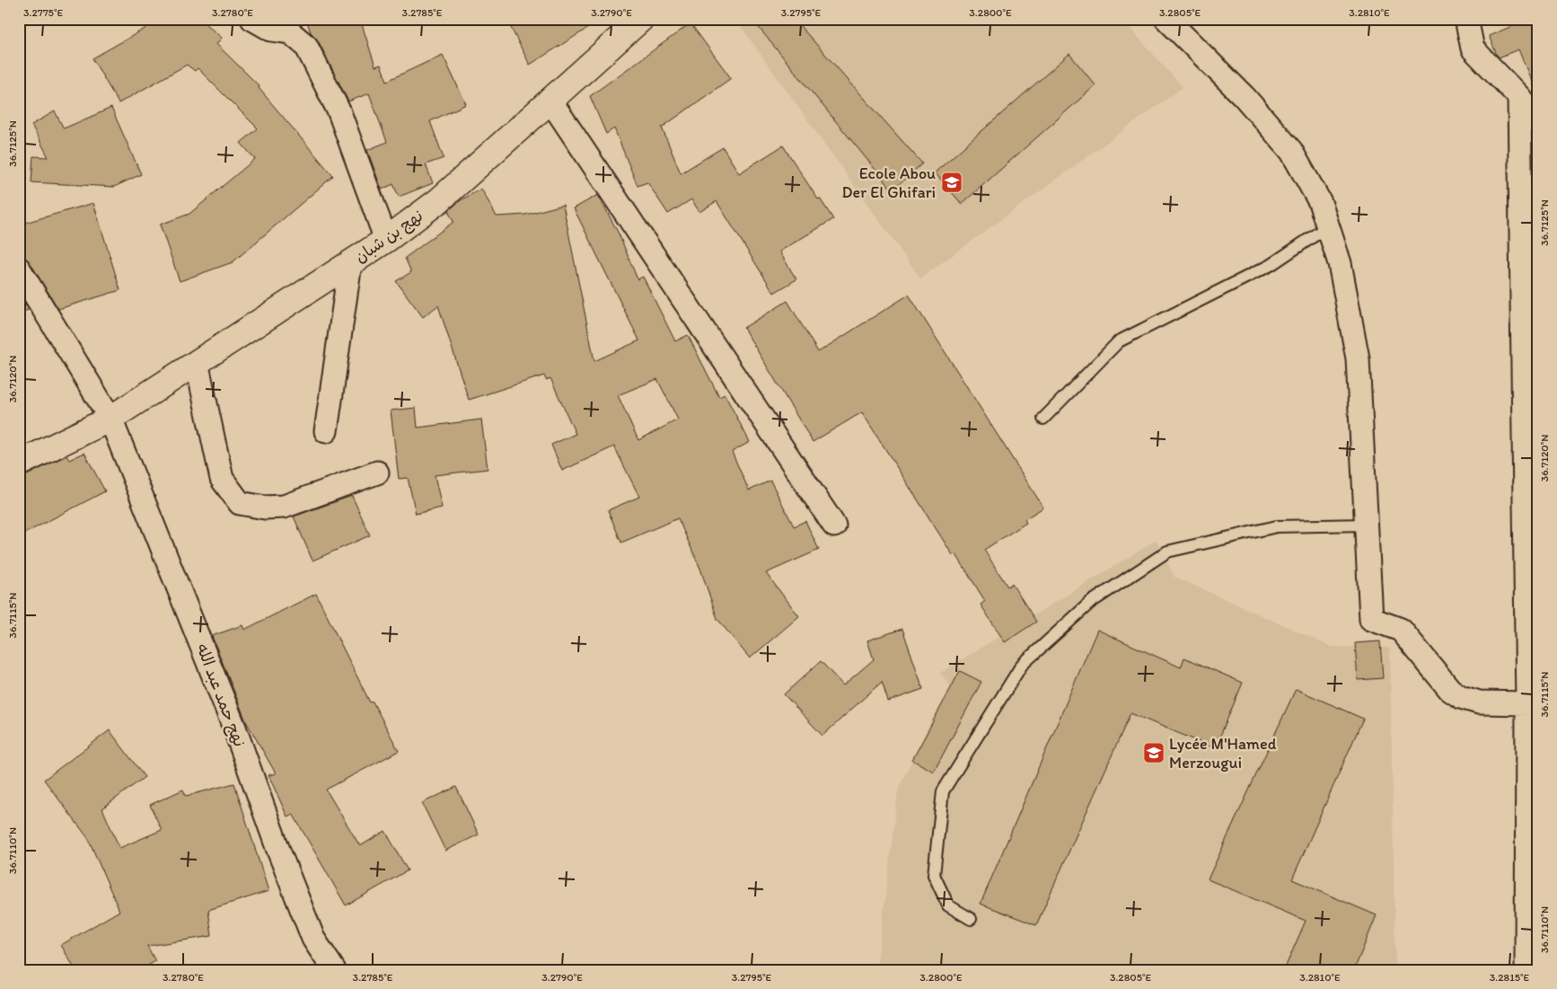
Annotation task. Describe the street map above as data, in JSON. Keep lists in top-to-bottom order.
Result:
{
  "streets": {
    "street": ["نهج بن شبان", "نهج حمد عبد الله"]
  },
  "crossings": [
    ["نهج بن شبان", "نهج حمد عبد الله"]
  ],
  "places": {
    "school or university": ["Ecole Abou Der El Ghifari", "Lycée M'Hamed Merzougui"]
  },
  "coordinates": [
    "3.2775°E",
    "3.2780°E",
    "3.2785°E",
    "3.2790°E",
    "3.2795°E",
    "3.2800°E",
    "3.2805°E",
    "3.2810°E",
    "36.7125°N",
    "36.7120°N",
    "36.7115°N",
    "36.7110°N",
    "3.2815°E"
  ]
}
